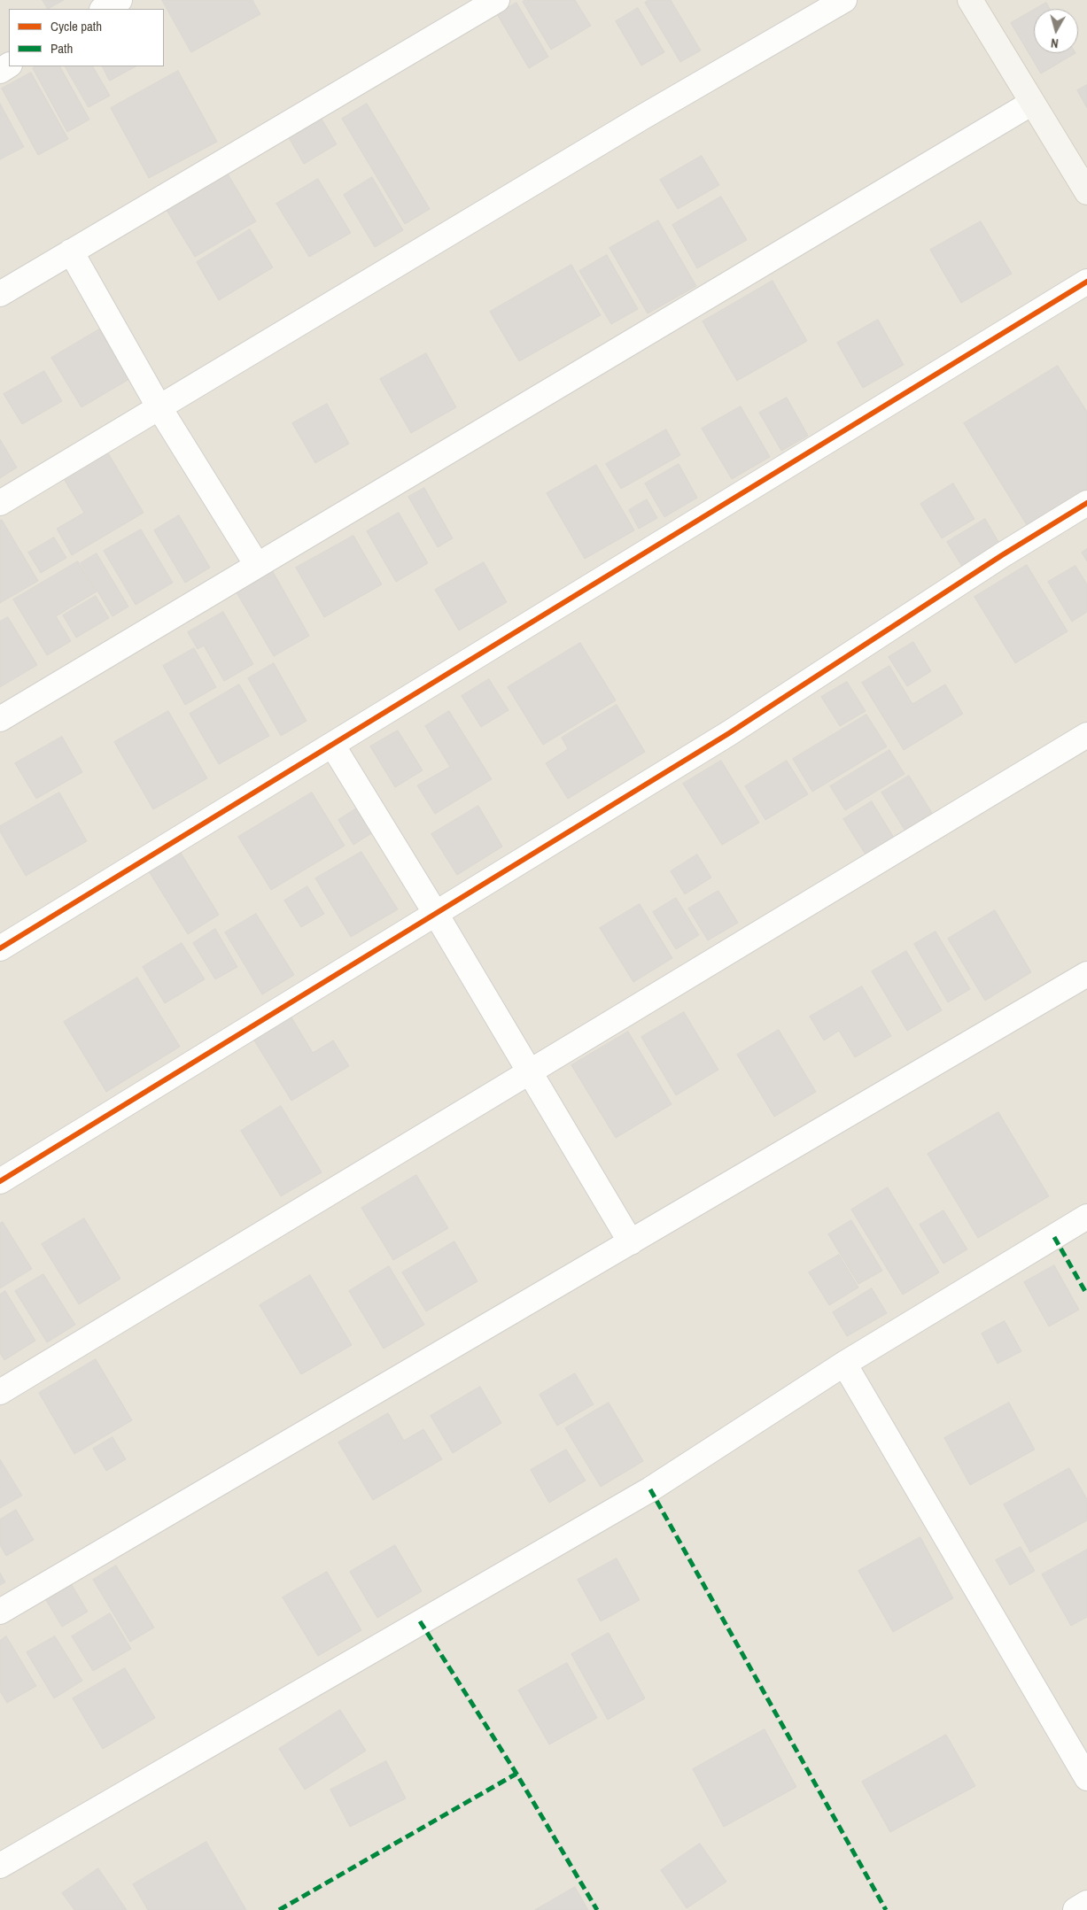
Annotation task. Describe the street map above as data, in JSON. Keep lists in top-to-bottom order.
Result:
{
  "legend": ["Cycle path", "Path"],
  "north": "bottom"
}
